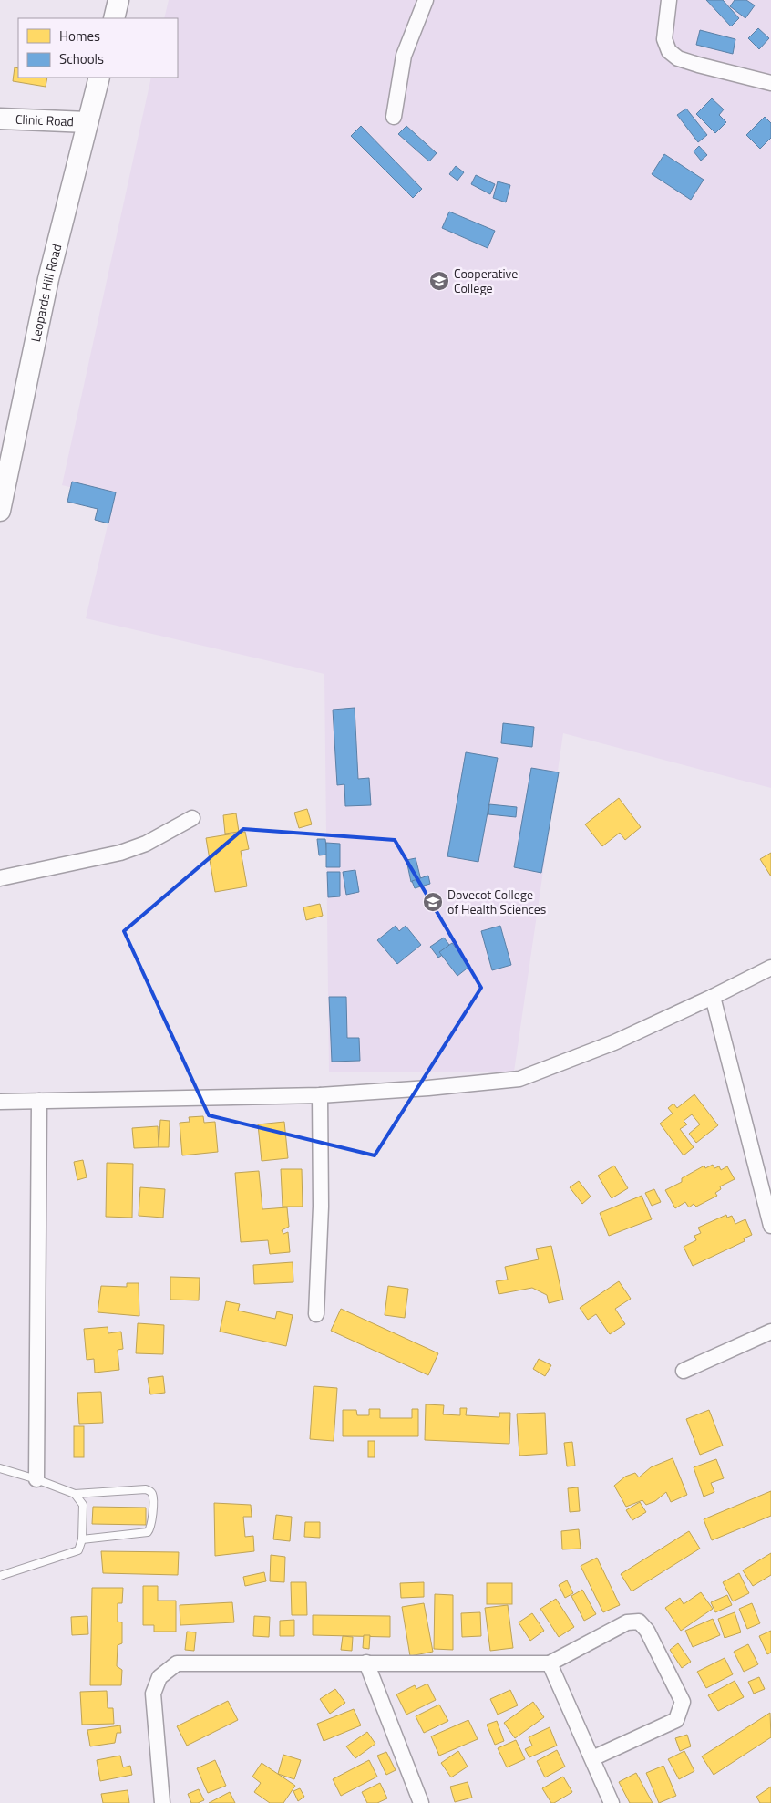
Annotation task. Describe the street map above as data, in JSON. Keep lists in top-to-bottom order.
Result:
{
  "streets": {
    "main road": ["Clinic Road", "Leopards Hill Road"]
  },
  "crossings": [
    ["Clinic Road", "Leopards Hill Road"]
  ],
  "places": {
    "school or university": ["Cooperative College", "Dovecot College of Health Sciences"]
  },
  "legend": ["Homes", "Schools"]
}
